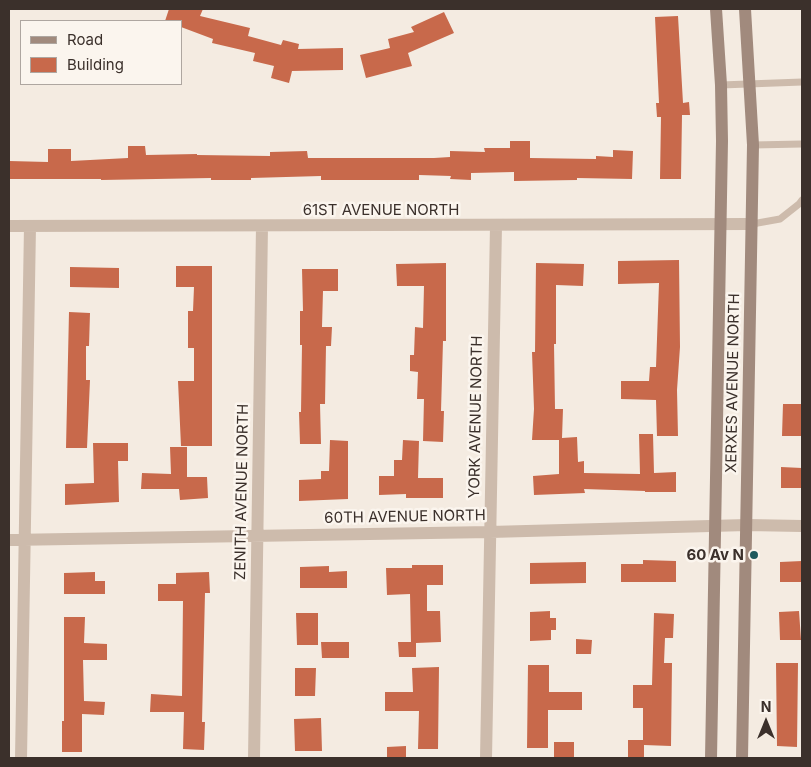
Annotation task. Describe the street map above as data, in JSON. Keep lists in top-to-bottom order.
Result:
{
  "streets": {
    "street": [
      "61ST AVENUE NORTH",
      "XERXES AVENUE NORTH",
      "YORK AVENUE NORTH",
      "ZENITH AVENUE NORTH",
      "60TH AVENUE NORTH"
    ]
  },
  "crossings": [
    ["61ST AVENUE NORTH", "XERXES AVENUE NORTH"],
    ["61ST AVENUE NORTH", "YORK AVENUE NORTH"],
    ["61ST AVENUE NORTH", "ZENITH AVENUE NORTH"],
    ["XERXES AVENUE NORTH", "60TH AVENUE NORTH"],
    ["YORK AVENUE NORTH", "60TH AVENUE NORTH"],
    ["ZENITH AVENUE NORTH", "60TH AVENUE NORTH"]
  ],
  "places": ["60 Av N"],
  "legend": ["Road", "Building"],
  "north": "top"
}
